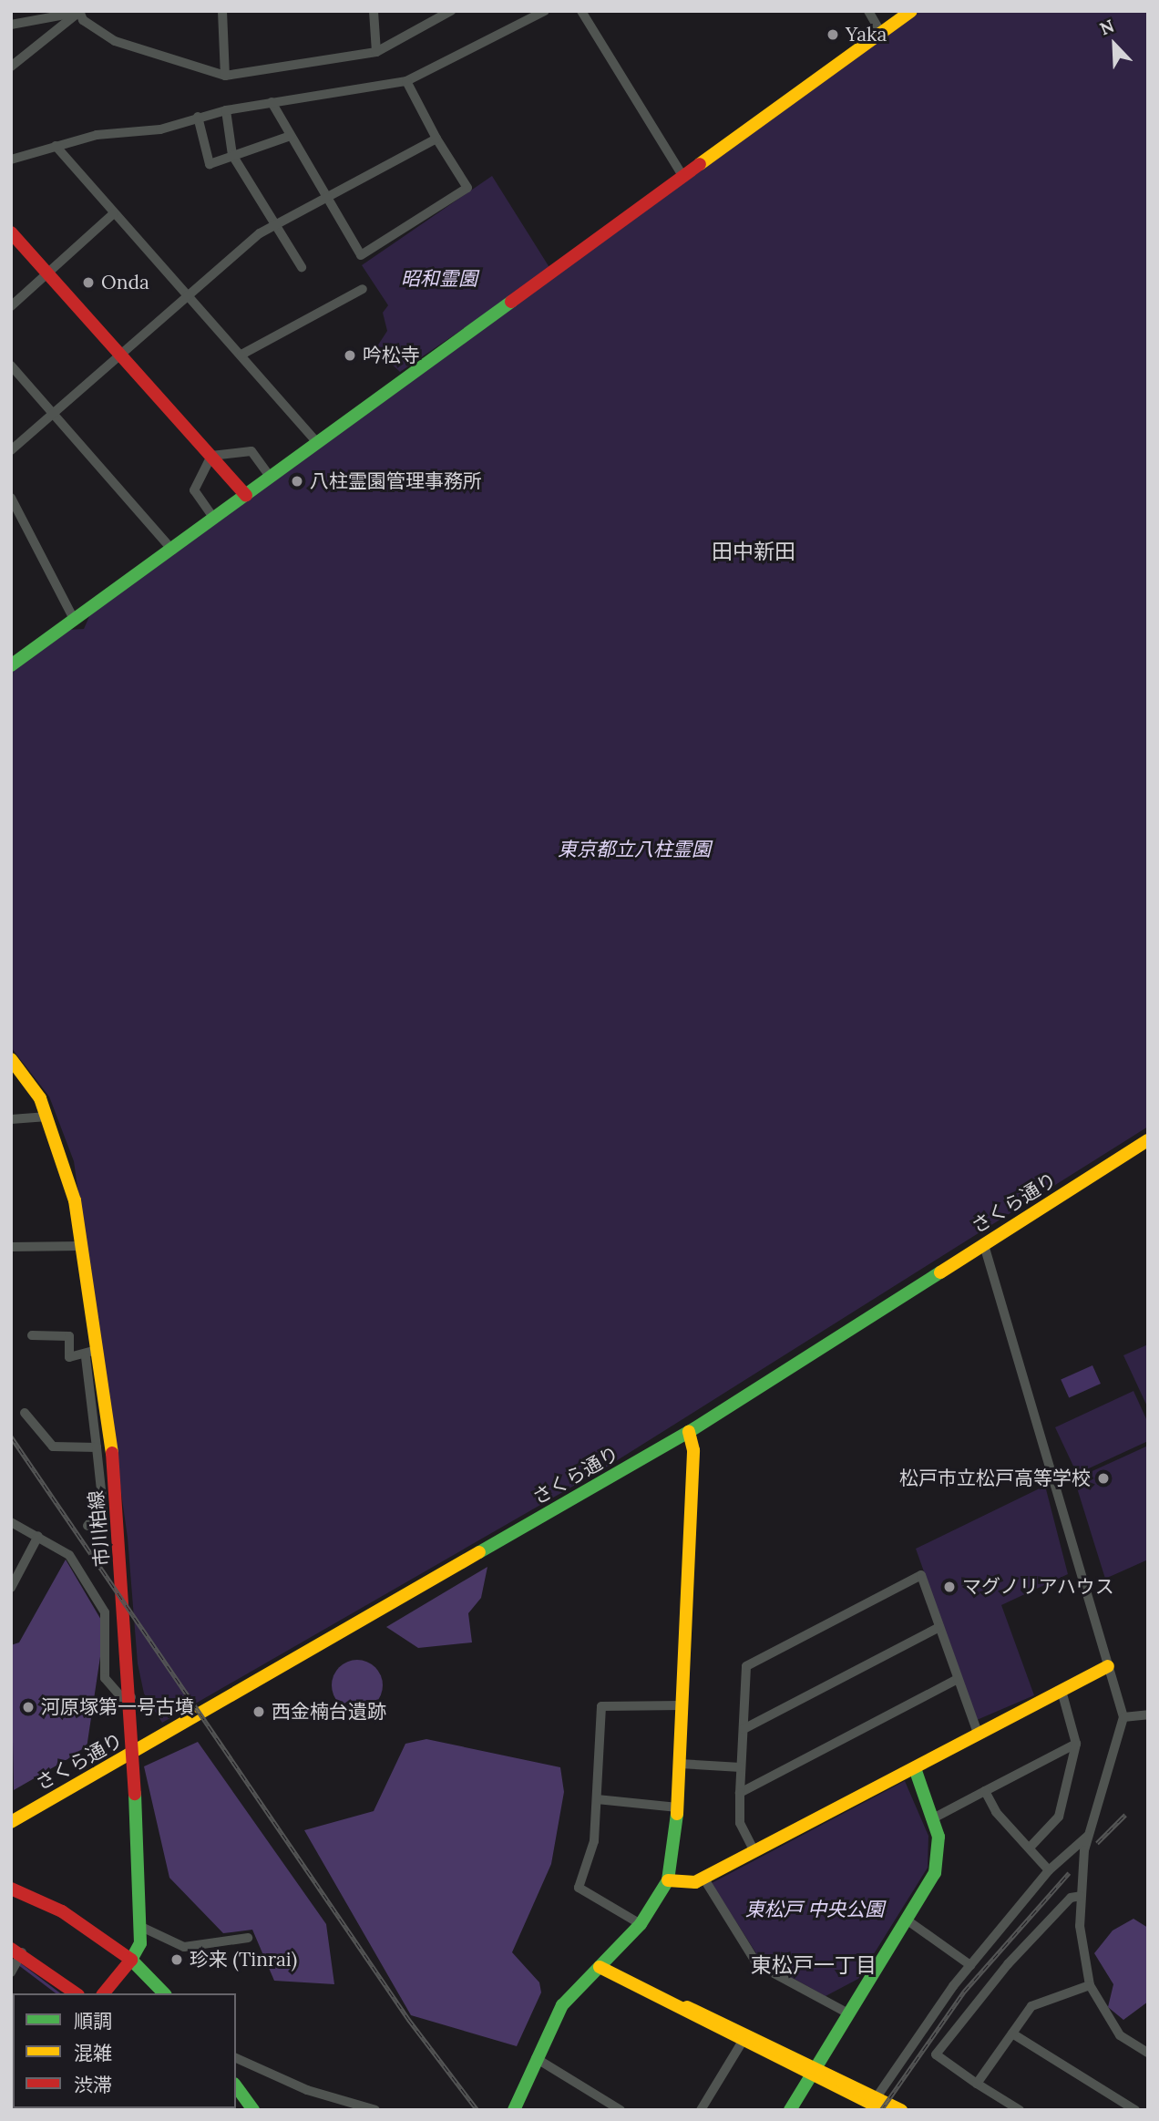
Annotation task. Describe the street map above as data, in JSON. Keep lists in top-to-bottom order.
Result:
{
  "streets": {
    "street": ["さくら通り", "市川柏線"]
  },
  "crossings": [
    ["さくら通り", "市川柏線"]
  ],
  "districts": ["田中新田", "東松戸一丁目"],
  "parks": ["昭和霊園", "東京都立八柱霊園", "東松戸 中央公園"],
  "places": [
    "Yaka",
    "Onda",
    "吟松寺",
    "八柱霊園管理事務所",
    "松戸市立松戸高等学校",
    "マグノリアハウス",
    "河原塚第一号古墳",
    "西金楠台遺跡",
    "珍来 (Tinrai)"
  ],
  "legend": ["順調", "混雑", "渋滞"],
  "north": "top left"
}
